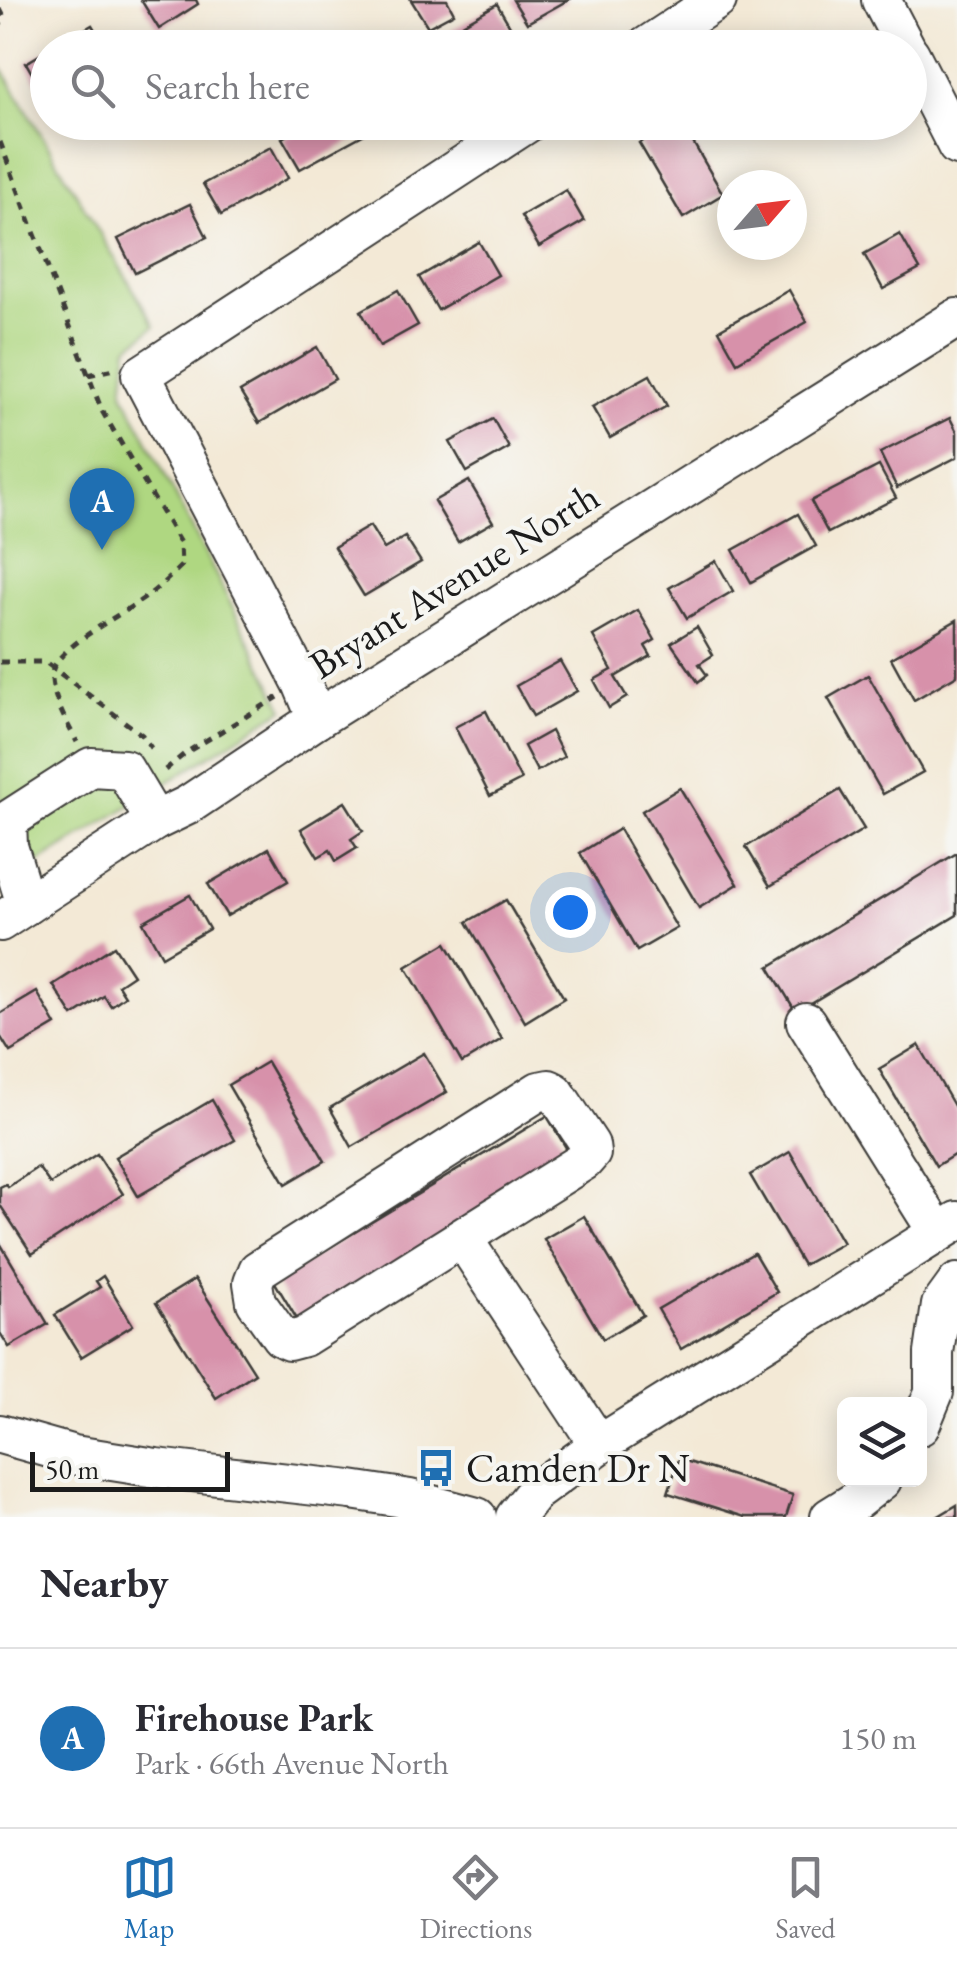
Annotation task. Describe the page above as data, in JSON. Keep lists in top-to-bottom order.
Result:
{
  "streets": {
    "street": ["Bryant Avenue North"]
  },
  "places": {
    "bus stop": ["Camden Dr N"]
  },
  "scale_bar": "50 m",
  "north": "top right",
  "page": {
    "search": "Search here",
    "pins": "A",
    "scale": "50 m",
    "heading": "Nearby",
    "list": [
      {
        "mark": "A",
        "name": "Firehouse Park",
        "note": "Park · 66th Avenue North",
        "value": "150 m"
      }
    ],
    "nav": ["Map", "Directions", "Saved"]
  }
}
